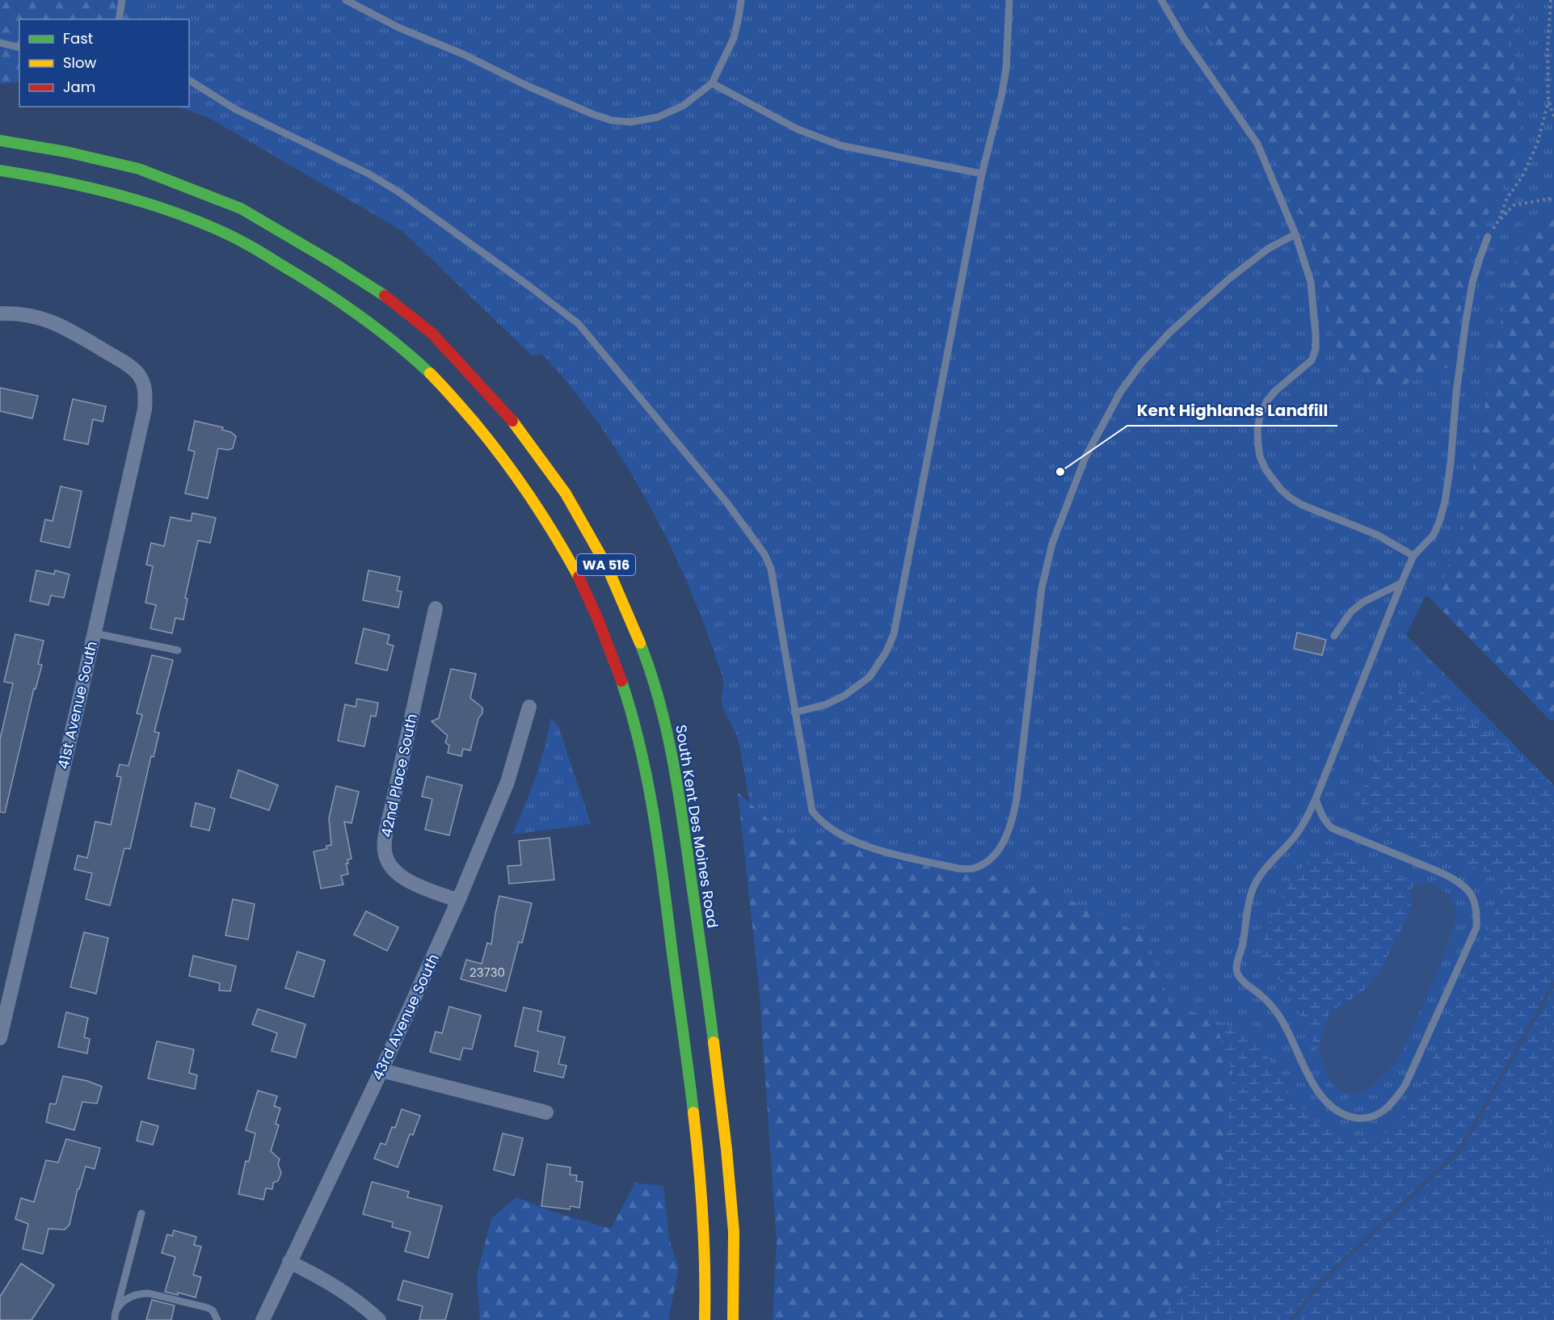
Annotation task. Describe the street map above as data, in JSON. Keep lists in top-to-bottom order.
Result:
{
  "streets": {
    "highway": ["WA 516", "South Kent Des Moines Road"],
    "street": ["41st Avenue South", "42nd Place South", "43rd Avenue South"]
  },
  "crossings": [
    ["42nd Place South", "43rd Avenue South"]
  ],
  "places": ["Kent Highlands Landfill"],
  "house_numbers": ["23730"],
  "legend": ["Fast", "Slow", "Jam"]
}
